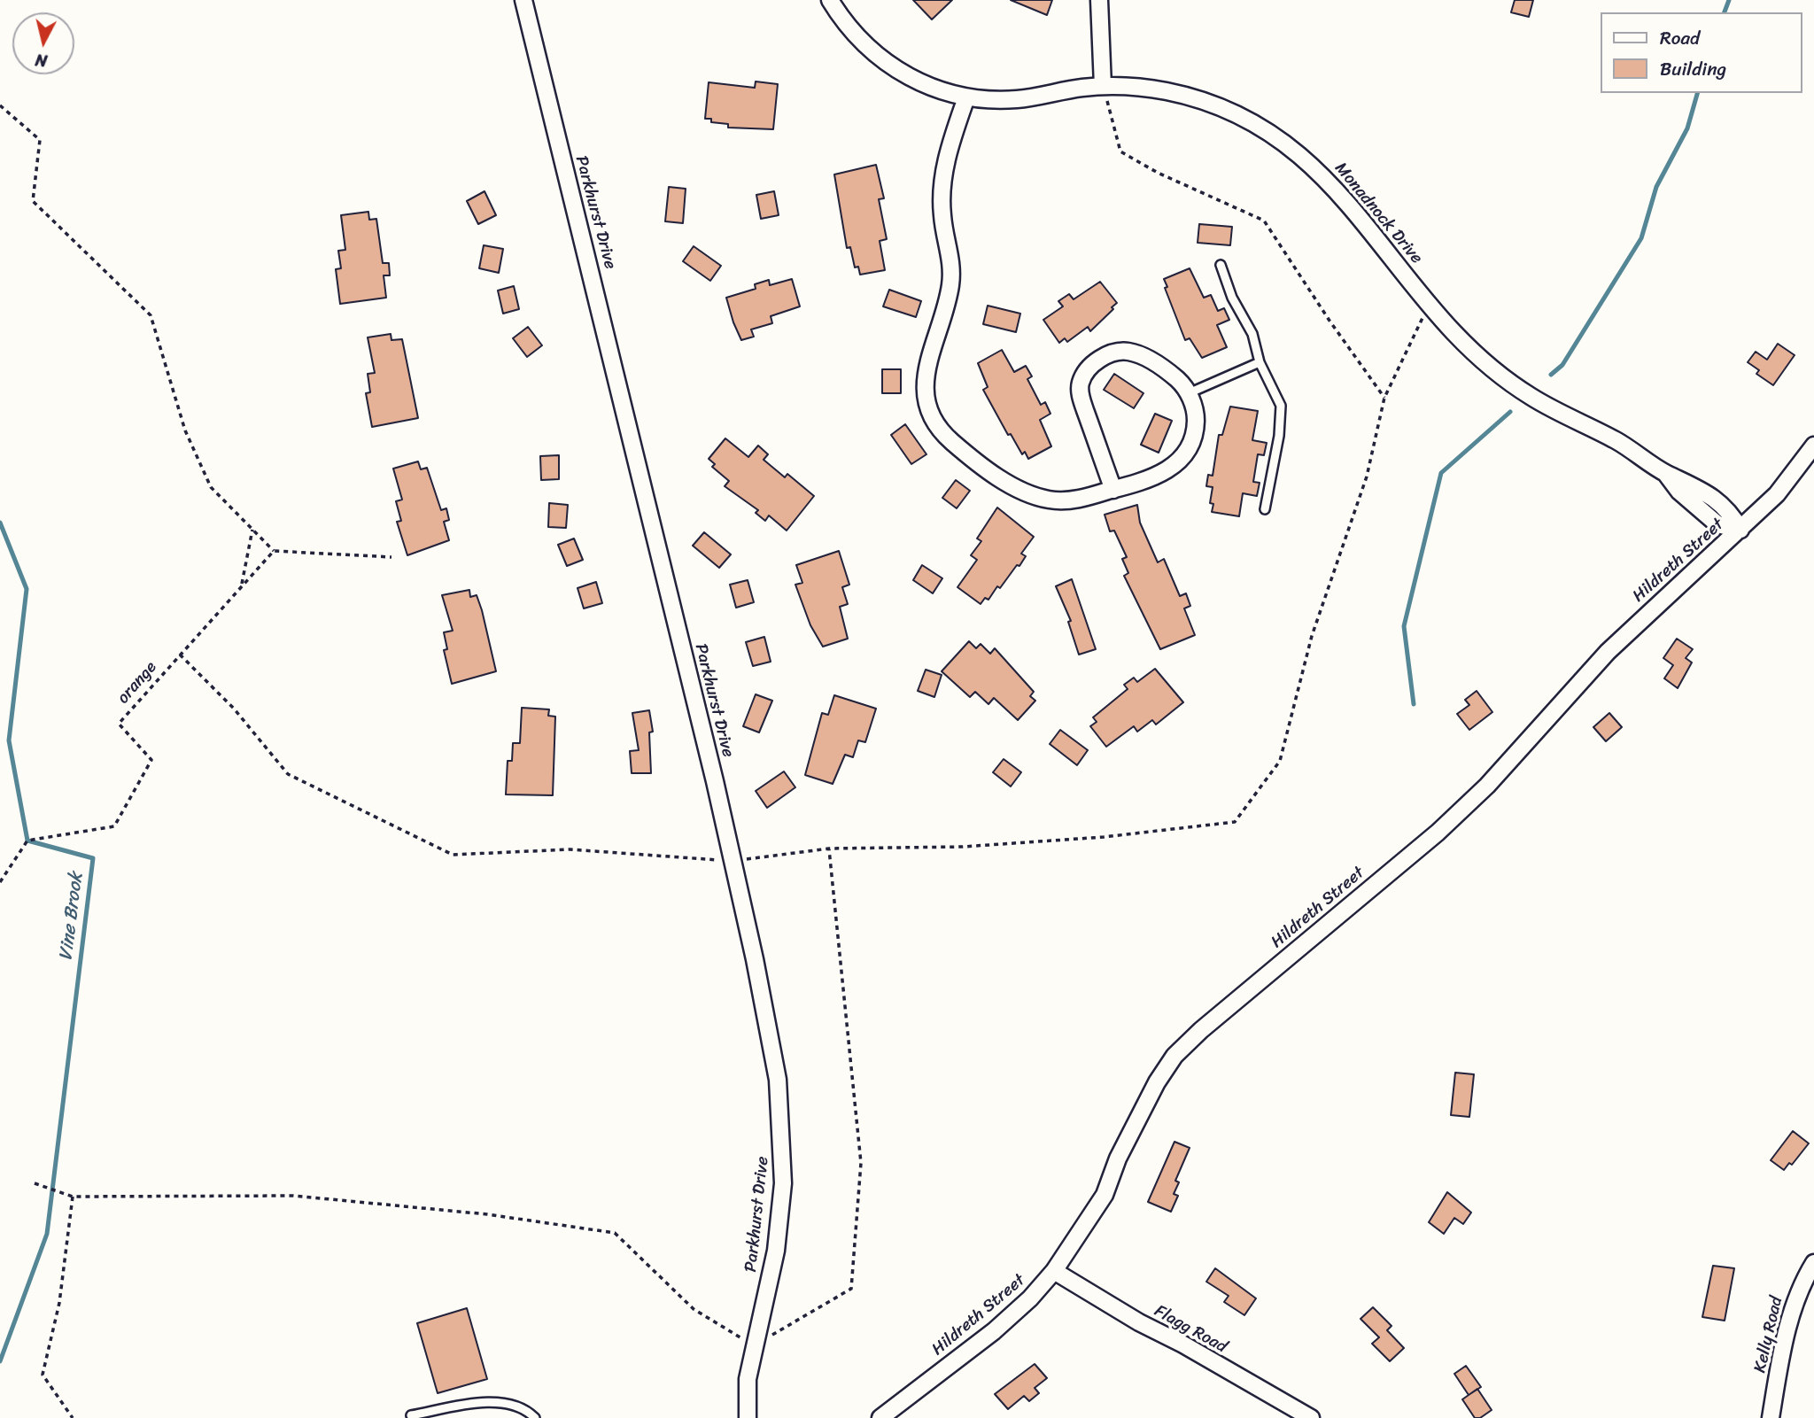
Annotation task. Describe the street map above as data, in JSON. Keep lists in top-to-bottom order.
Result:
{
  "streets": {
    "street": [
      "Parkhurst Drive",
      "Monadnock Drive",
      "Hildreth Street",
      "Flagg Road",
      "Kelly Road"
    ],
    "path": ["orange"]
  },
  "crossings": [
    ["Monadnock Drive", "Hildreth Street"],
    ["Hildreth Street", "Flagg Road"]
  ],
  "water": ["Vine Brook"],
  "legend": ["Road", "Building"],
  "north": "bottom"
}
